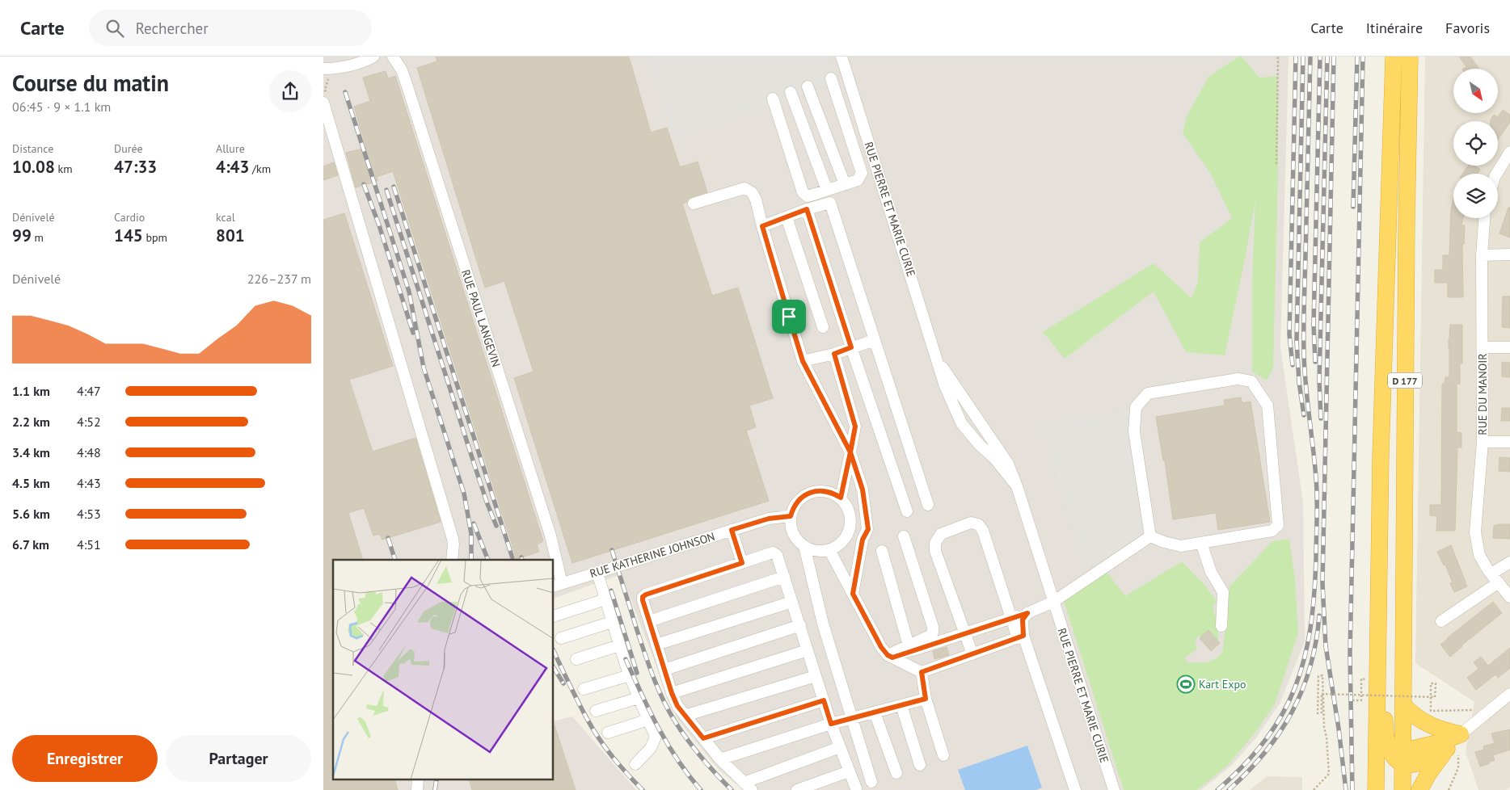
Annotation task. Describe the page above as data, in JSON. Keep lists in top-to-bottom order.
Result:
{
  "streets": {
    "highway": ["D 177"],
    "street": [
      "RUE PIERRE ET MARIE CURIE",
      "RUE PAUL LANGEVIN",
      "RUE DU MANOIR",
      "RUE KATHERINE JOHNSON"
    ]
  },
  "crossings": [
    ["RUE PAUL LANGEVIN", "RUE KATHERINE JOHNSON"]
  ],
  "places": {
    "sports": ["Kart Expo"]
  },
  "north": "bottom right",
  "page": {
    "header": "Carte",
    "search": "Rechercher",
    "nav": ["Carte", "Itinéraire", "Favoris"],
    "heading": ["Course du matin", "06:45 · 9 × 1.1 km"],
    "stats": [
      ["Distance", "10.08 km"],
      ["Durée", "47:33"],
      ["Allure", "4:43 /km"],
      ["Dénivelé", "99 m"],
      ["Cardio", "145 bpm"],
      ["kcal", "801"]
    ],
    "chart": ["Dénivelé", "226–237 m"],
    "list": [
      {
        "name": "1.1 km",
        "note": "4:47"
      },
      {
        "name": "2.2 km",
        "note": "4:52"
      },
      {
        "name": "3.4 km",
        "note": "4:48"
      },
      {
        "name": "4.5 km",
        "note": "4:43"
      },
      {
        "name": "5.6 km",
        "note": "4:53"
      },
      {
        "name": "6.7 km",
        "note": "4:51"
      }
    ],
    "buttons": ["Enregistrer", "Partager"]
  }
}
